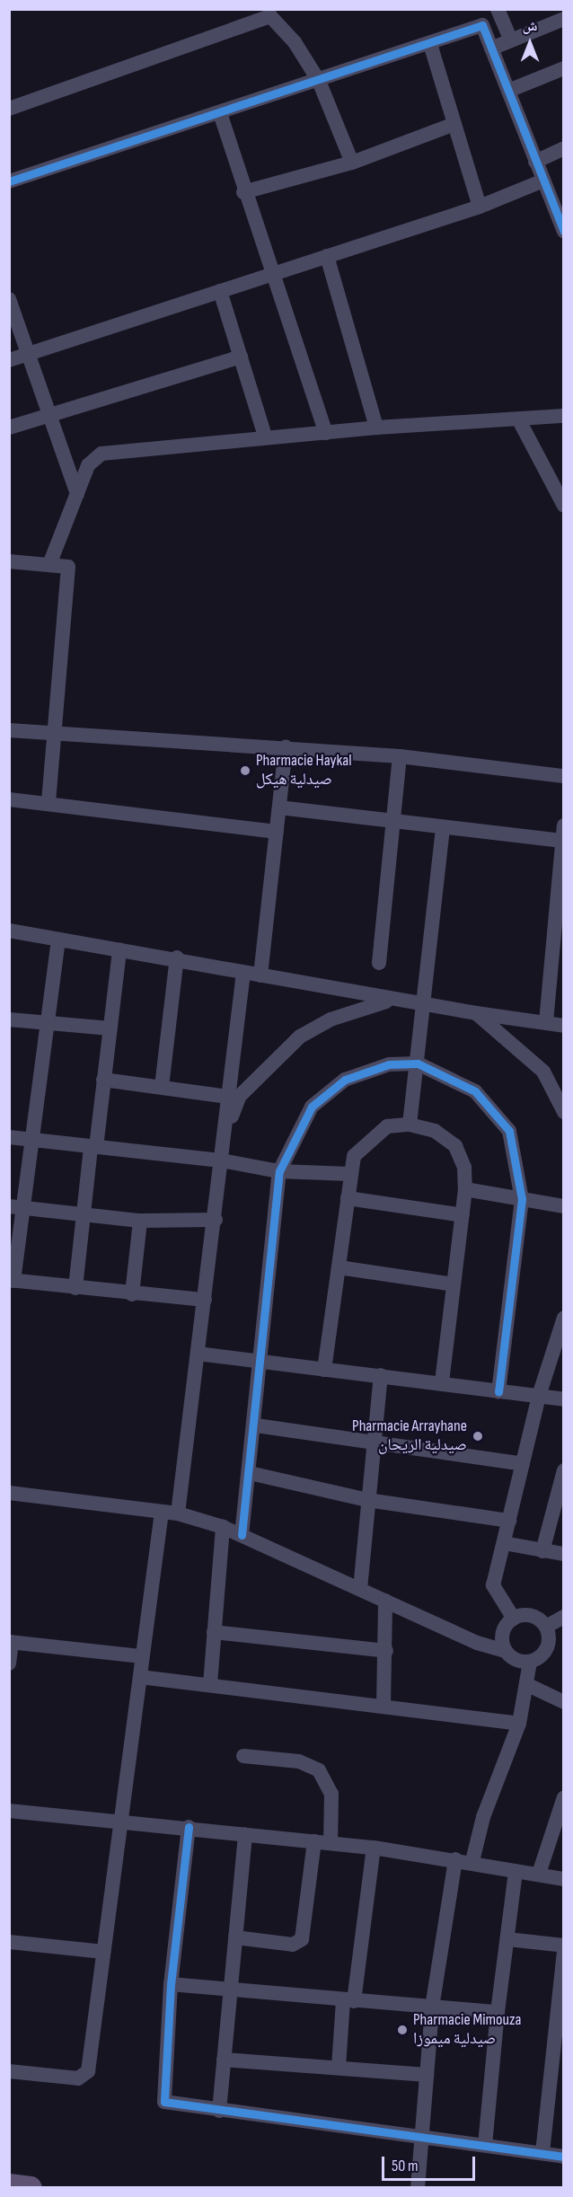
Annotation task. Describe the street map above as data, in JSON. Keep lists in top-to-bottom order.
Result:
{
  "places": ["Pharmacie Haykal صيدلية هيكل", "Pharmacie Arrayhane صيدلية الريحان", "Pharmacie Mimouza صيدلية ميموزا"],
  "scale_bar": "50 m",
  "north": "top"
}
